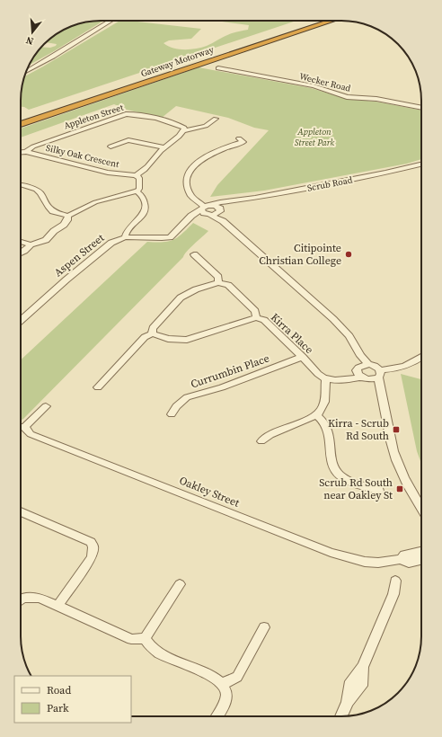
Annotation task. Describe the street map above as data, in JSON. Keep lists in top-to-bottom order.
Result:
{
  "streets": {
    "highway": ["Gateway Motorway"],
    "street": [
      "Wecker Road",
      "Appleton Street",
      "Silky Oak Crescent",
      "Scrub Road",
      "Aspen Street",
      "Kirra Place",
      "Currumbin Place",
      "Oakley Street"
    ]
  },
  "crossings": [
    ["Appleton Street", "Silky Oak Crescent"],
    ["Scrub Road", "Aspen Street"],
    ["Kirra Place", "Currumbin Place"]
  ],
  "parks": ["Appleton Street Park"],
  "places": {
    "other": ["Citipointe Christian College"],
    "transit": ["Kirra - Scrub Rd South", "Scrub Rd South near Oakley St"]
  },
  "legend": ["Road", "Park"],
  "north": "bottom"
}
